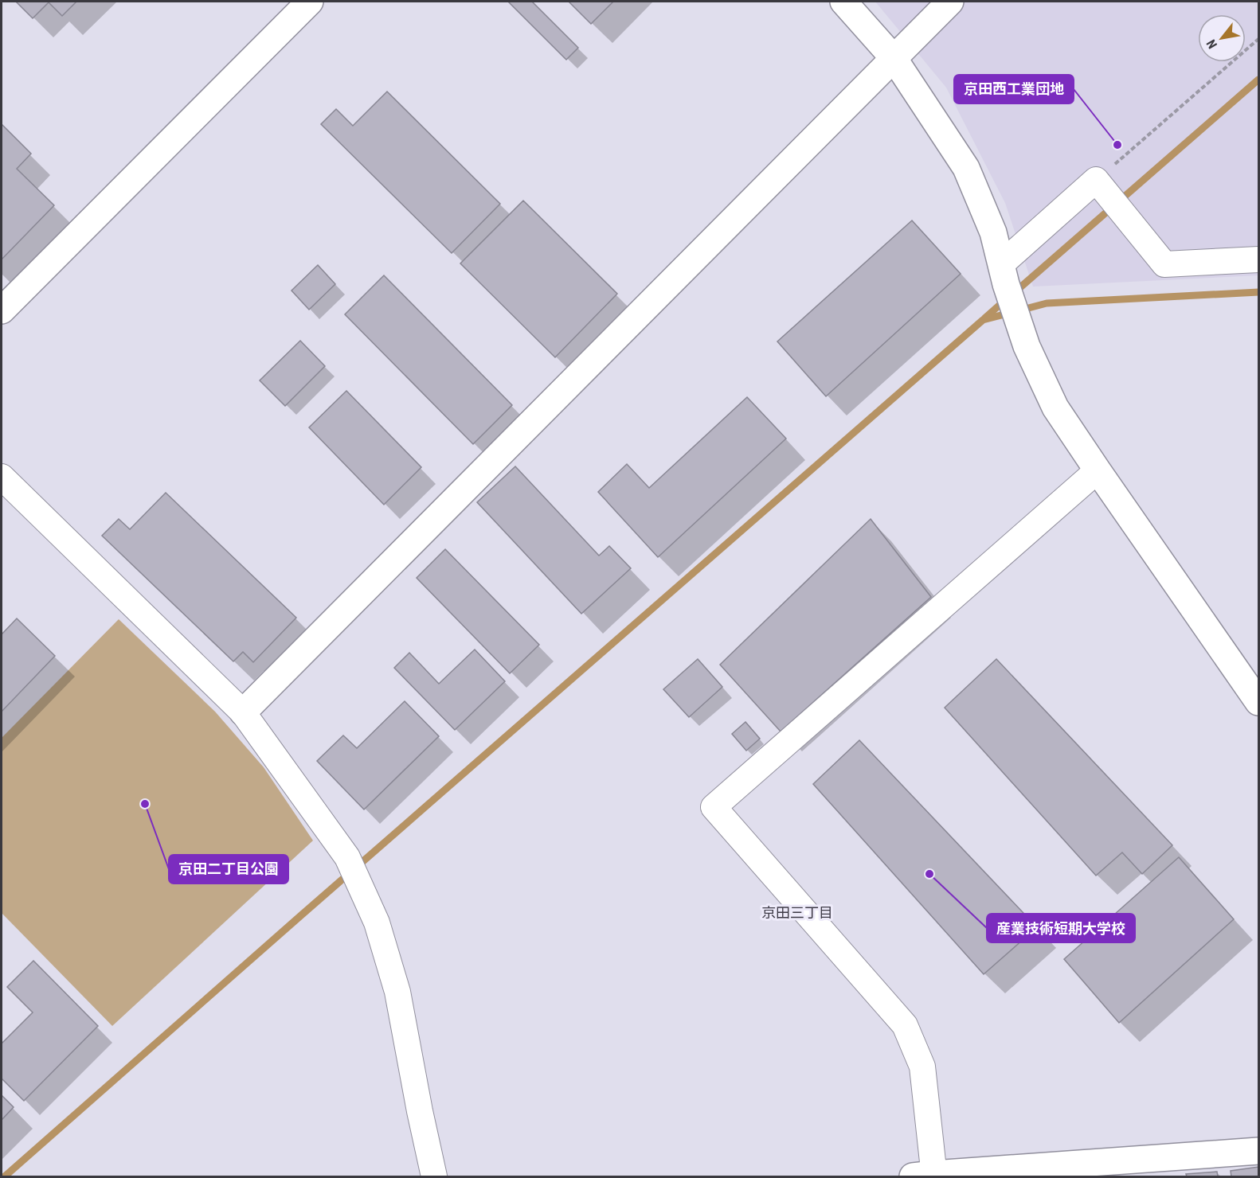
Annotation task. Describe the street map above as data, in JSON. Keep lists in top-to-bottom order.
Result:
{
  "districts": ["京田三丁目"],
  "places": ["京田西工業団地", "京田二丁目公園", "産業技術短期大学校"],
  "north": "bottom left"
}
